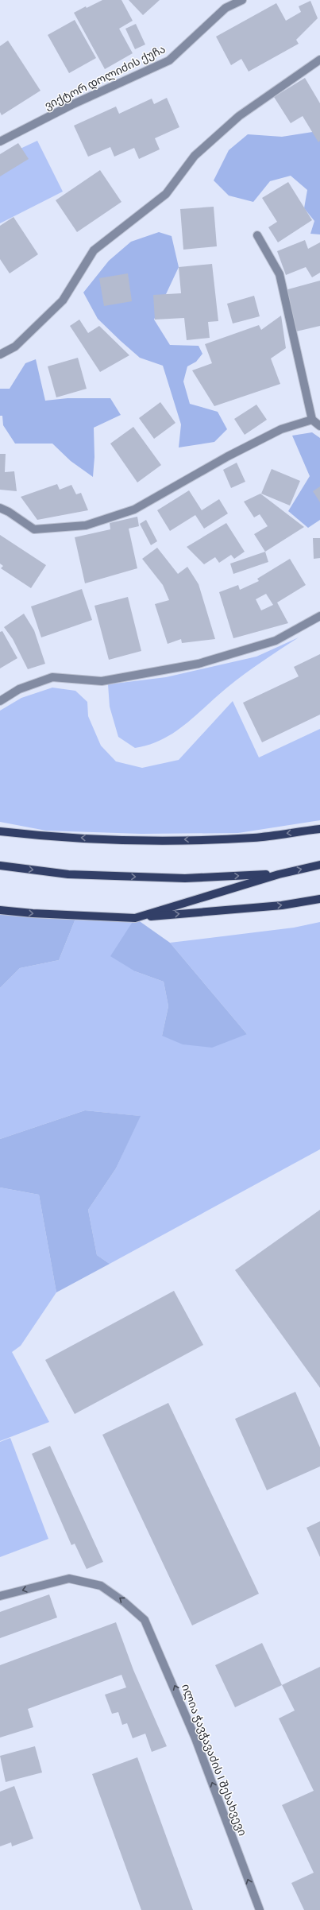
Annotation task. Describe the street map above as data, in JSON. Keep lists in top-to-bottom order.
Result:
{
  "streets": {
    "street": ["ვიქტორ დოლიძის ქუჩა", "ილია ჭავჭავაძის I შესახვევი"]
  },
  "one_way": ["ილია ჭავჭავაძის I შესახვევი"]
}
